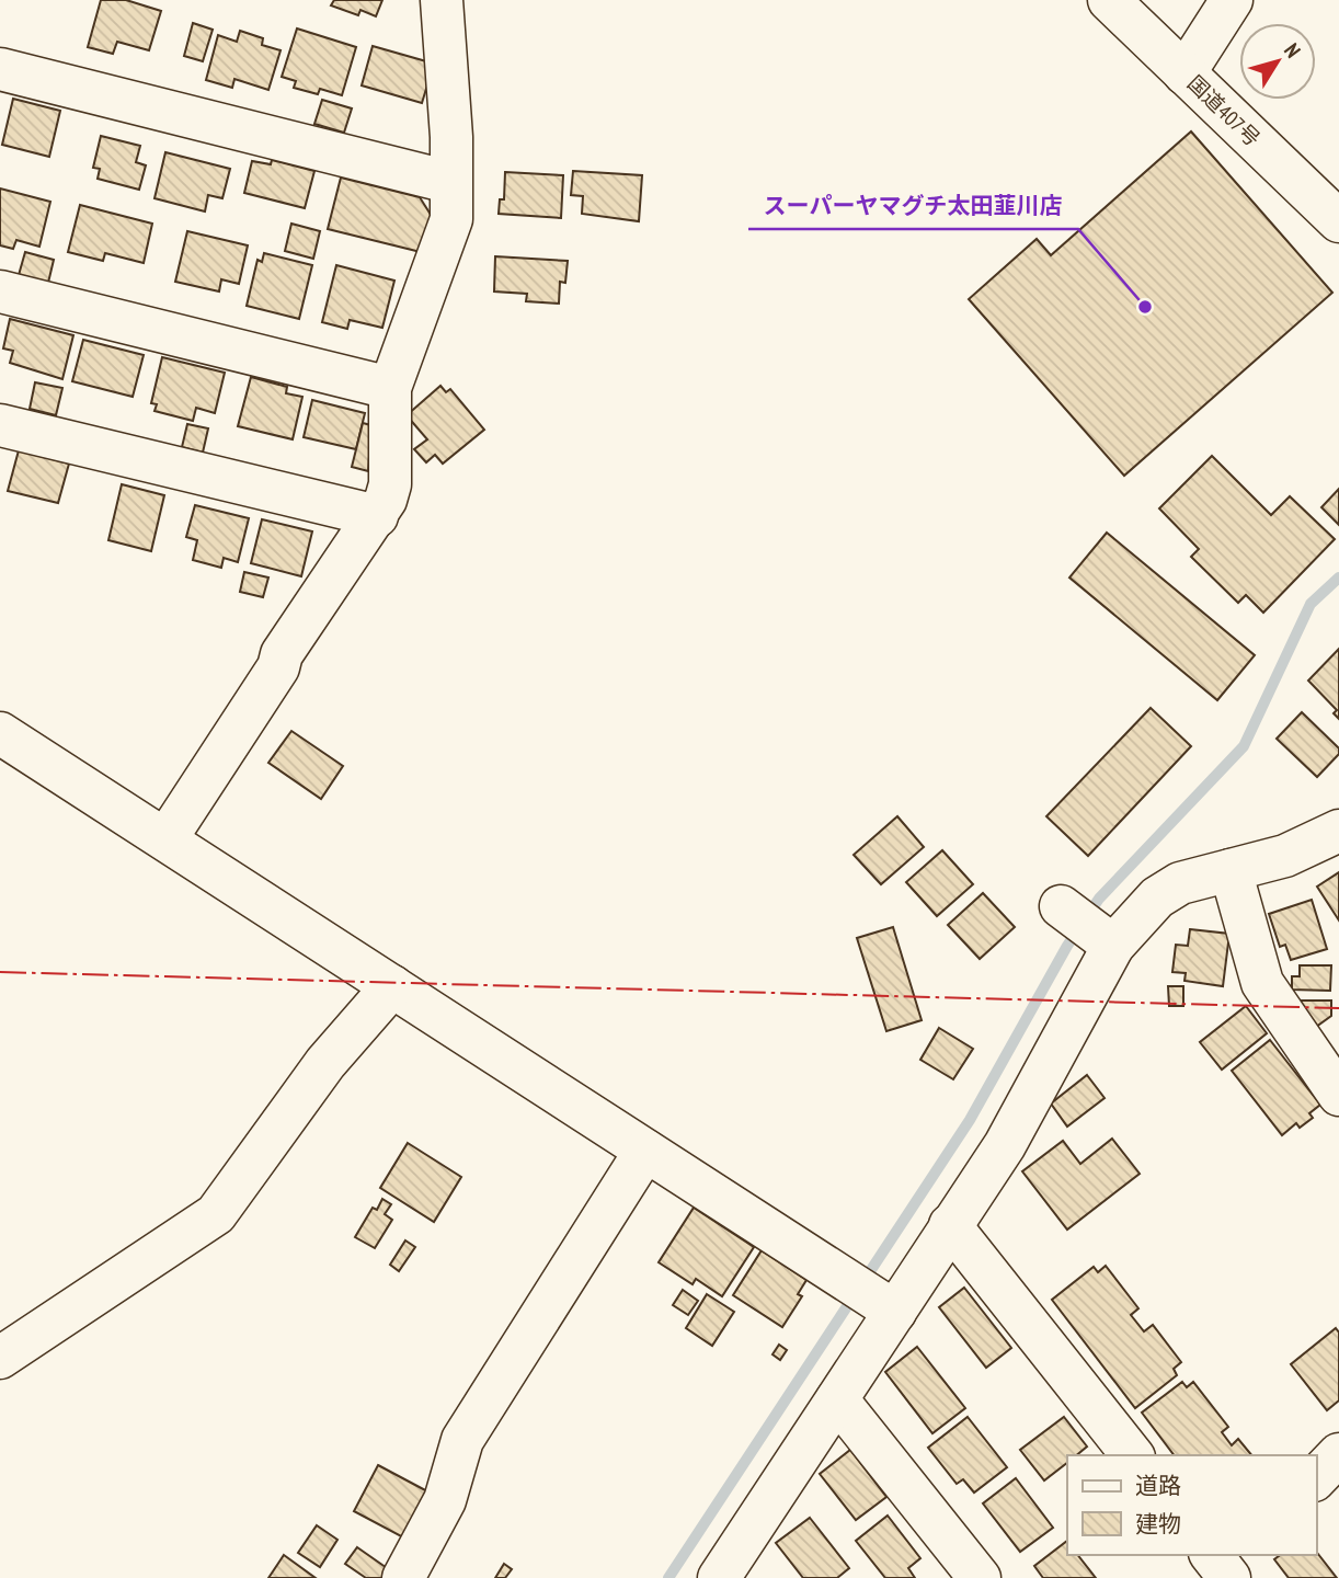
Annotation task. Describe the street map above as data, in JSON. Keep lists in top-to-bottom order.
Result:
{
  "streets": {
    "main road": ["国道407号"]
  },
  "places": ["スーパーヤマグチ太田韮川店"],
  "legend": ["道路", "建物"],
  "north": "top right"
}
